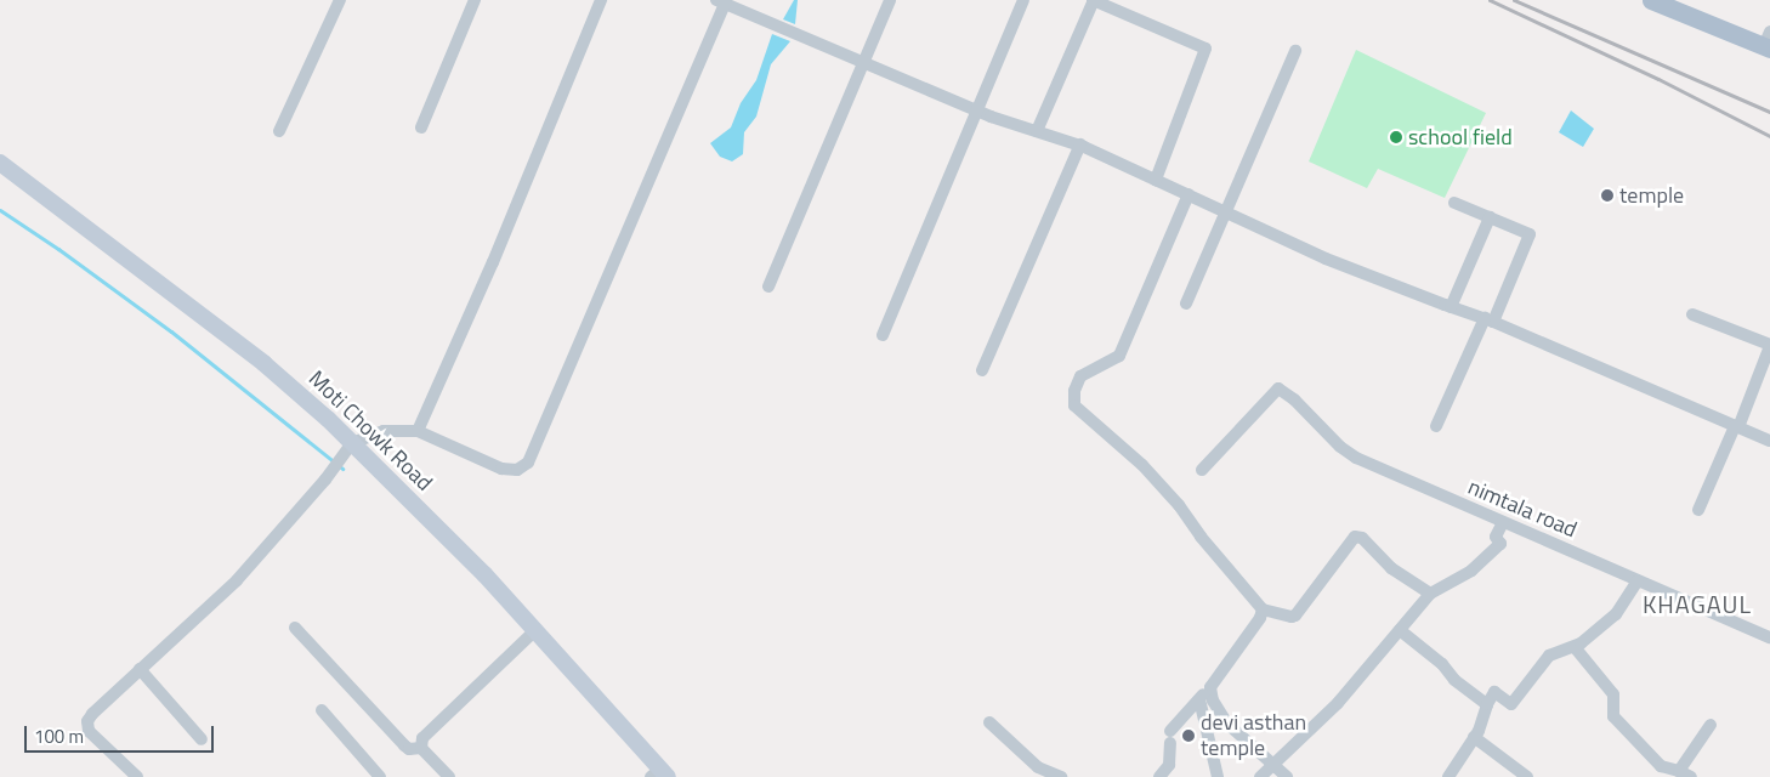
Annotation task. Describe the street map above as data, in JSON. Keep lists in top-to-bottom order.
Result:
{
  "streets": {
    "street": ["Moti Chowk Road", "nimtala road"]
  },
  "districts": ["KHAGAUL"],
  "places": ["school field", "temple", "devi asthan temple"],
  "scale_bar": "100 m"
}
